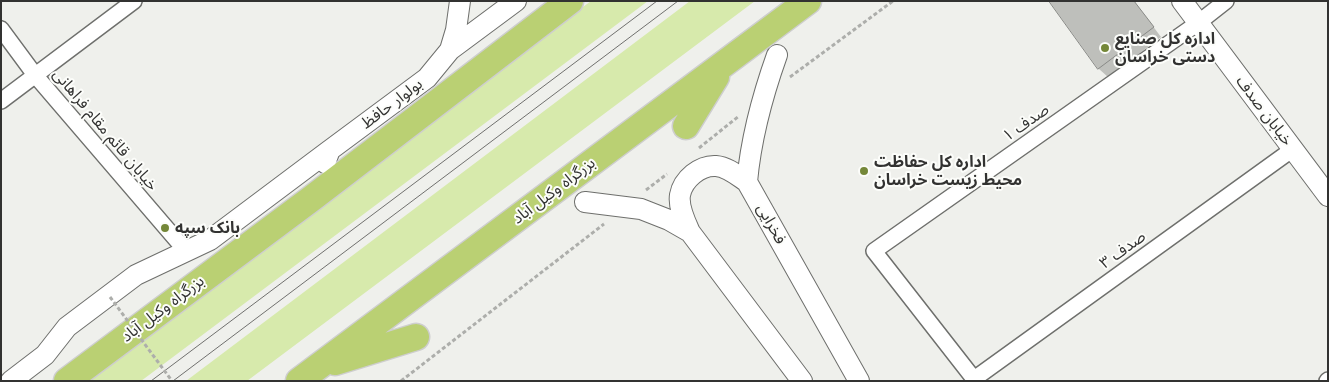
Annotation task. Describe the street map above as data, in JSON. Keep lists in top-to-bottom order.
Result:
{
  "streets": {
    "highway": ["بزرگراه وکیل آباد"],
    "street": [
      "بولوار حافظ",
      "خیابان صدف",
      "صدف ۱",
      "خیابان قائم مقام فراهانی",
      "فخرایی",
      "صدف ۳"
    ]
  },
  "crossings": [
    ["بولوار حافظ", "خیابان قائم مقام فراهانی"],
    ["خیابان صدف", "صدف ۱"],
    ["خیابان صدف", "صدف ۳"],
    ["صدف ۱", "صدف ۳"]
  ],
  "places": ["اداره کل صنایع دستی خراسان", "اداره کل حفاظت محیط زیست خراسان", "بانک سپه"]
}
